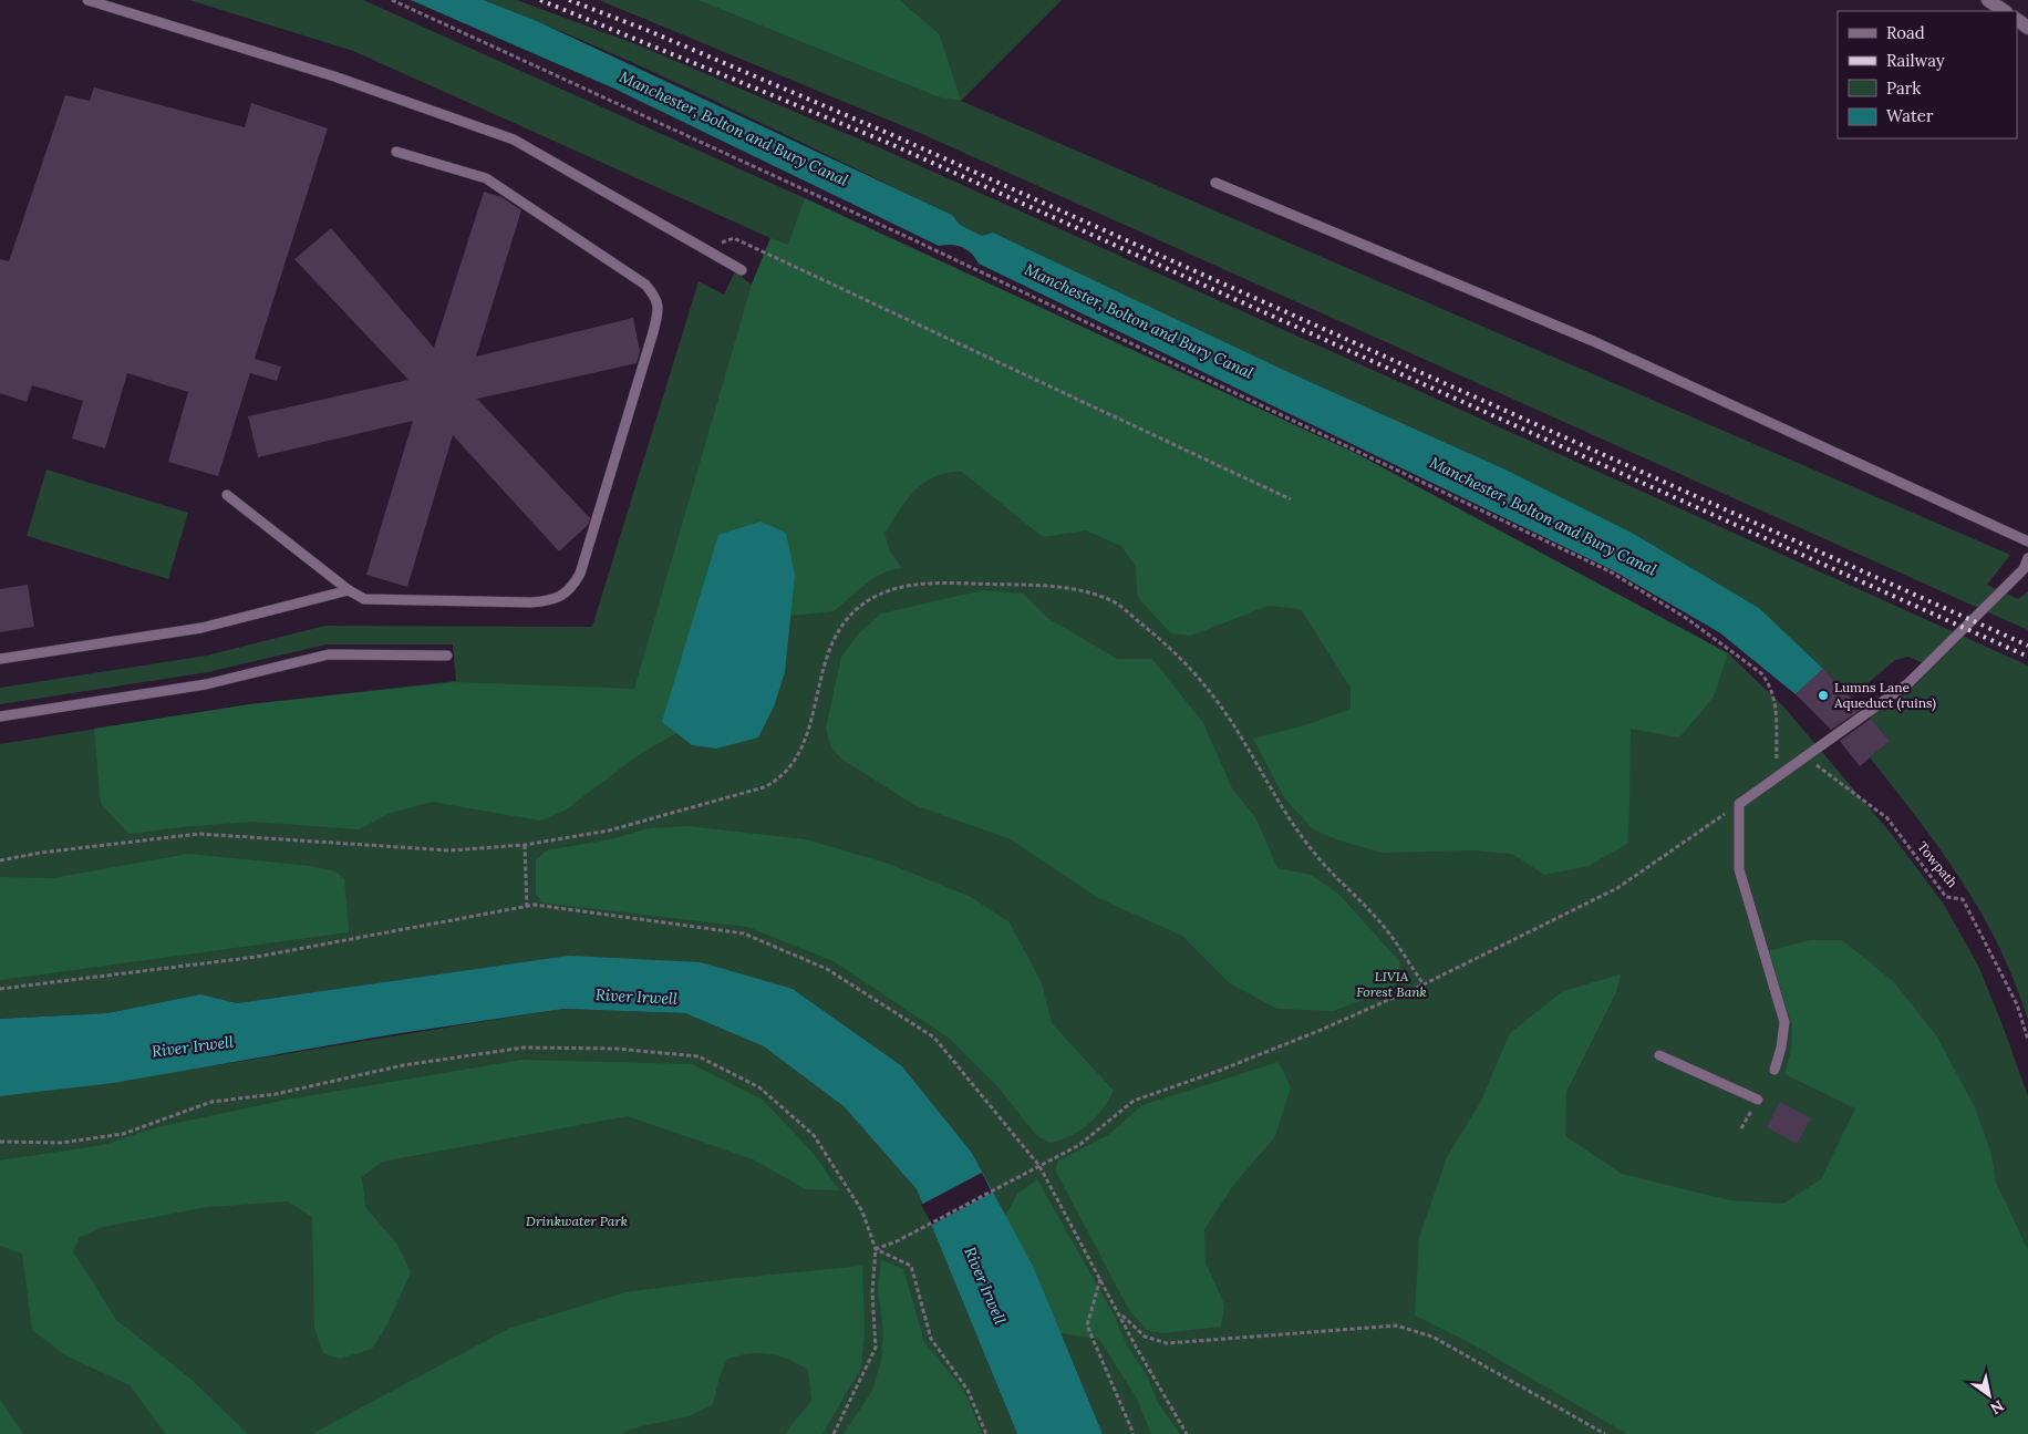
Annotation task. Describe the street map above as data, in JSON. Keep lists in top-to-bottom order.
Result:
{
  "streets": {
    "path": ["Towpath"]
  },
  "water": ["Manchester, Bolton and Bury Canal", "River Irwell"],
  "parks": ["LIVIA Forest Bank", "Drinkwater Park"],
  "places": ["Lumns Lane Aqueduct (ruins)"],
  "legend": [
    "Road",
    "Railway",
    "Park",
    "Water"
  ],
  "north": "bottom right"
}
